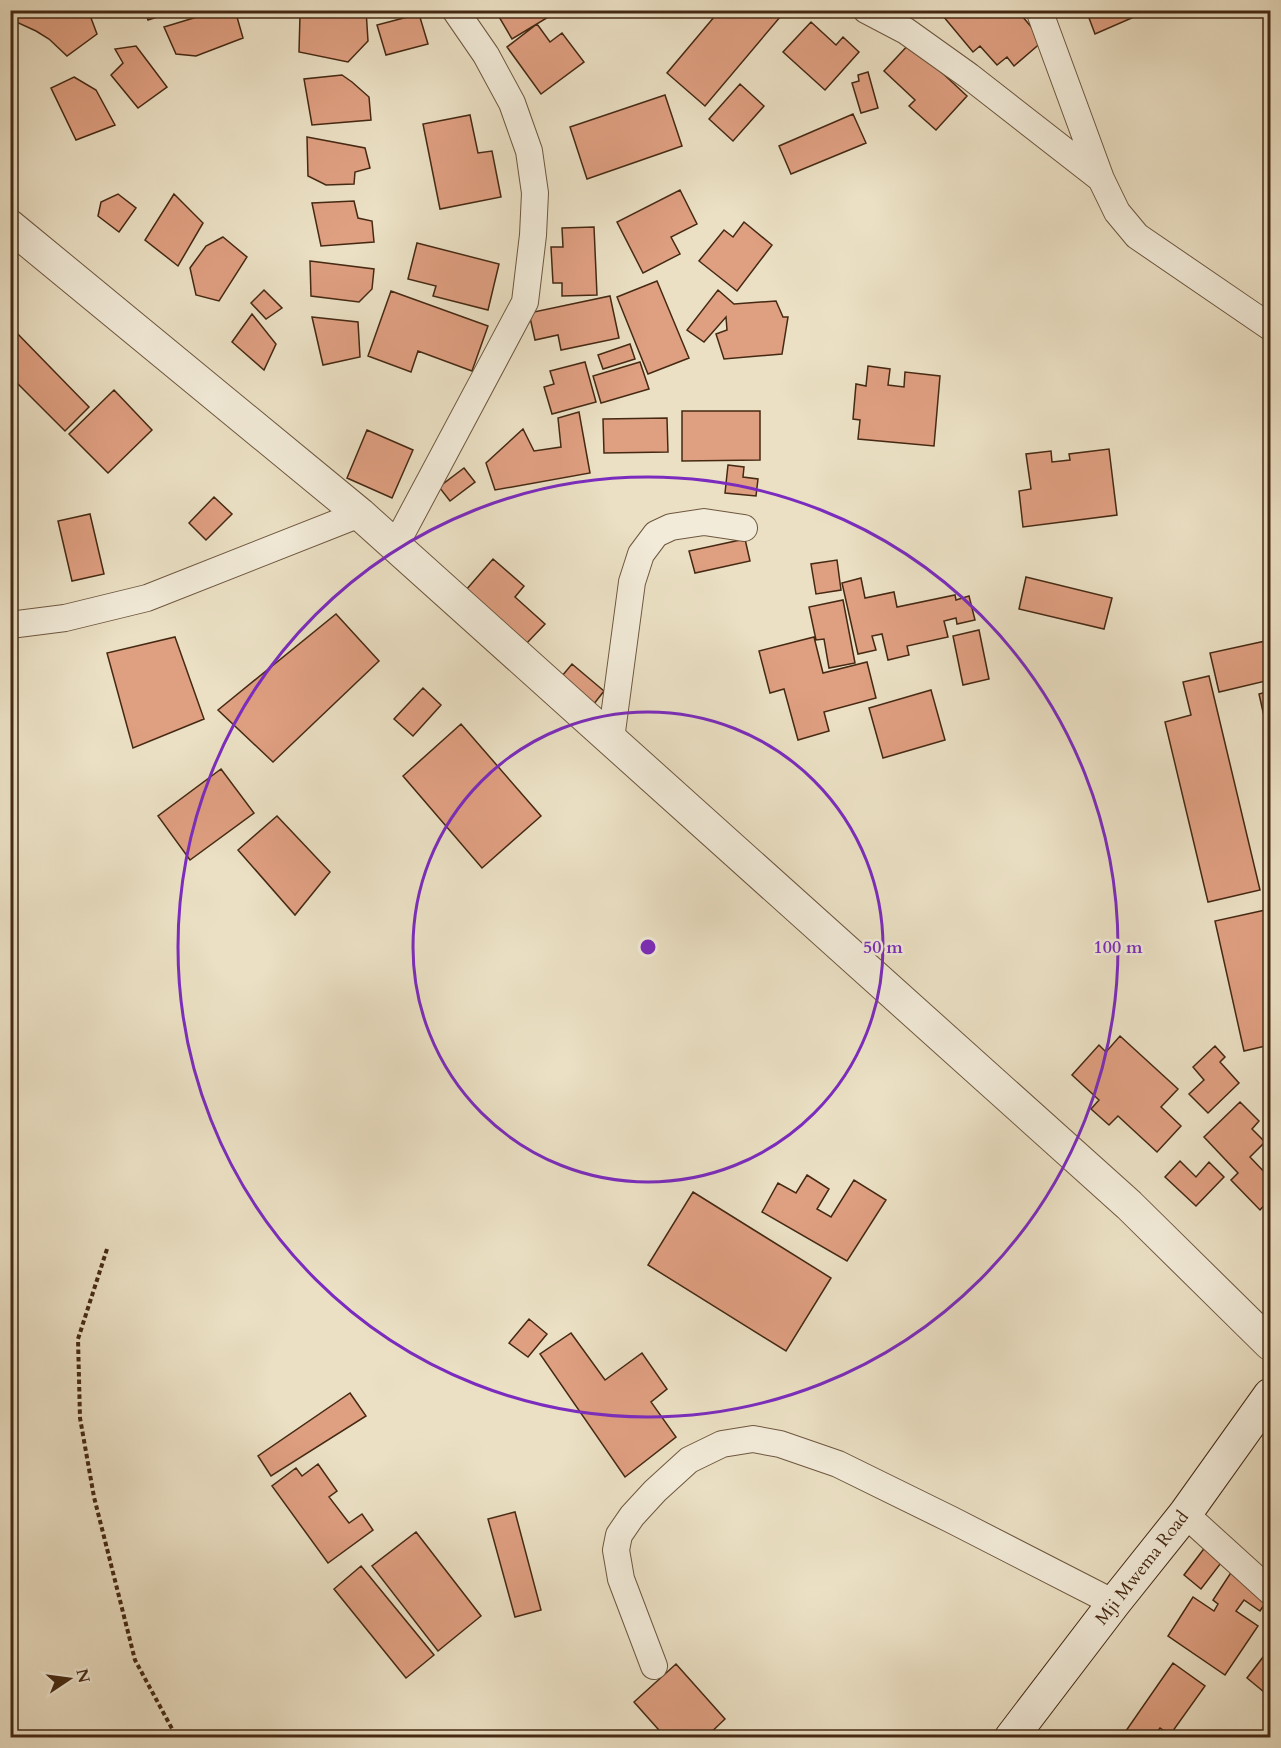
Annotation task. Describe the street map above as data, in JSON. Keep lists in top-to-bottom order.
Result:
{
  "streets": {
    "main road": ["Mji Mwema Road"]
  },
  "north": "right",
  "rings": ["50 m", "100 m"]
}
